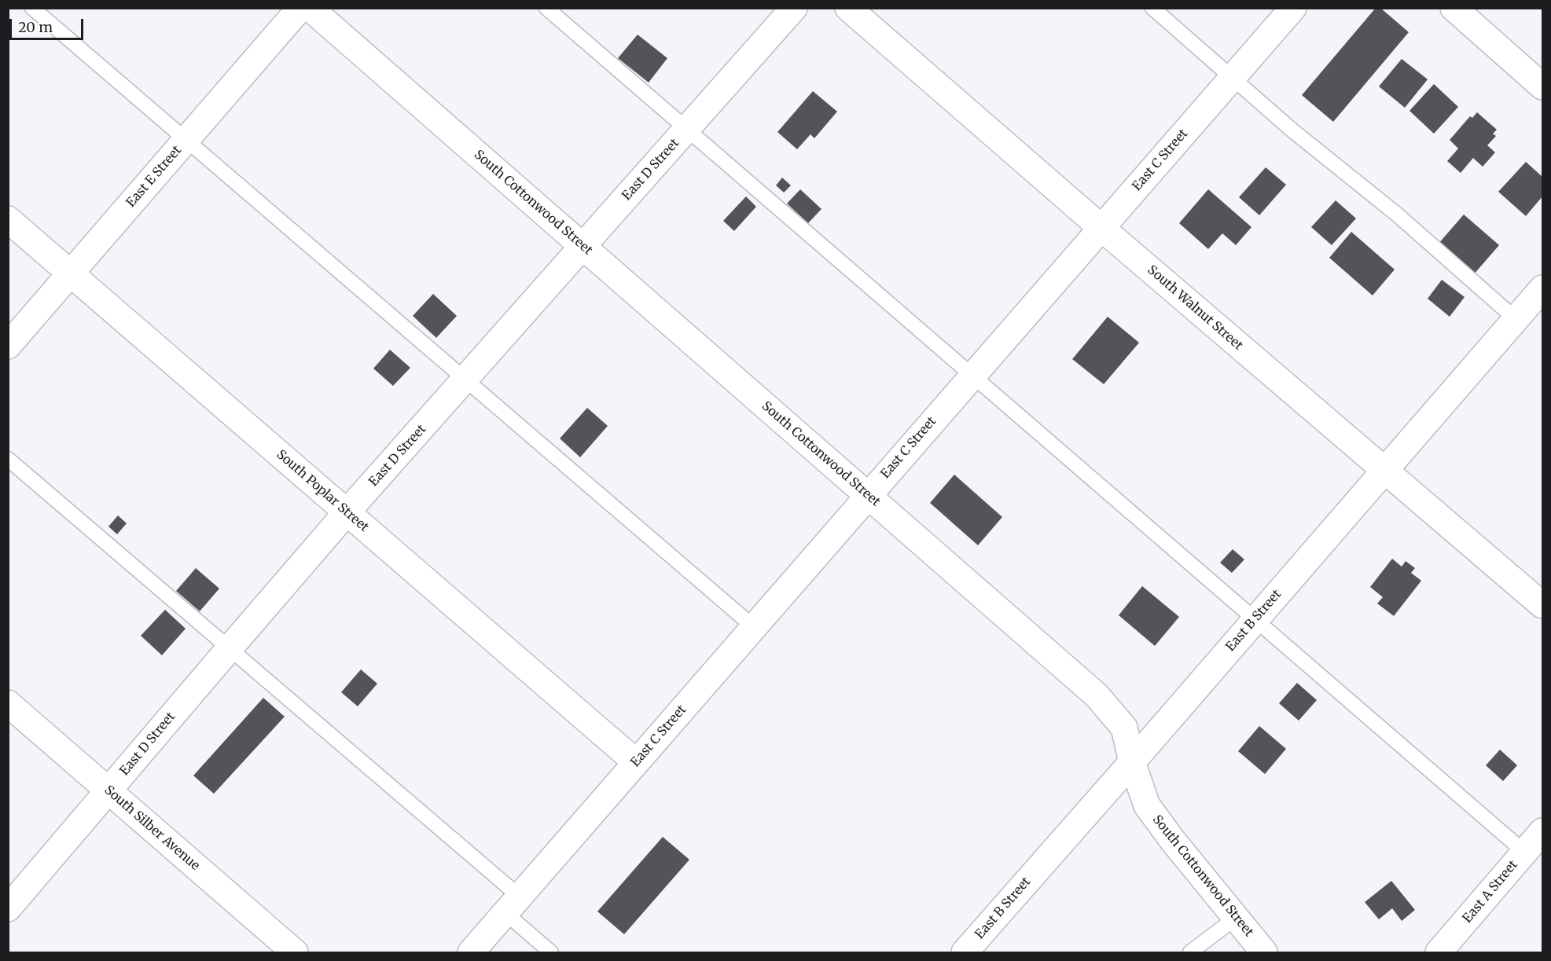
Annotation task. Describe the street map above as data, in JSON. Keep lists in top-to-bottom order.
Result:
{
  "streets": {
    "street": [
      "East C Street",
      "East D Street",
      "East E Street",
      "South Cottonwood Street",
      "South Walnut Street",
      "South Poplar Street",
      "East B Street",
      "South Silber Avenue",
      "East A Street"
    ]
  },
  "crossings": [
    ["East C Street", "South Cottonwood Street"],
    ["East C Street", "South Walnut Street"],
    ["East C Street", "South Poplar Street"],
    ["East D Street", "South Cottonwood Street"],
    ["East D Street", "South Poplar Street"],
    ["East D Street", "South Silber Avenue"],
    ["East E Street", "South Poplar Street"],
    ["South Cottonwood Street", "East B Street"],
    ["South Walnut Street", "East B Street"]
  ],
  "scale_bar": "20 m"
}
